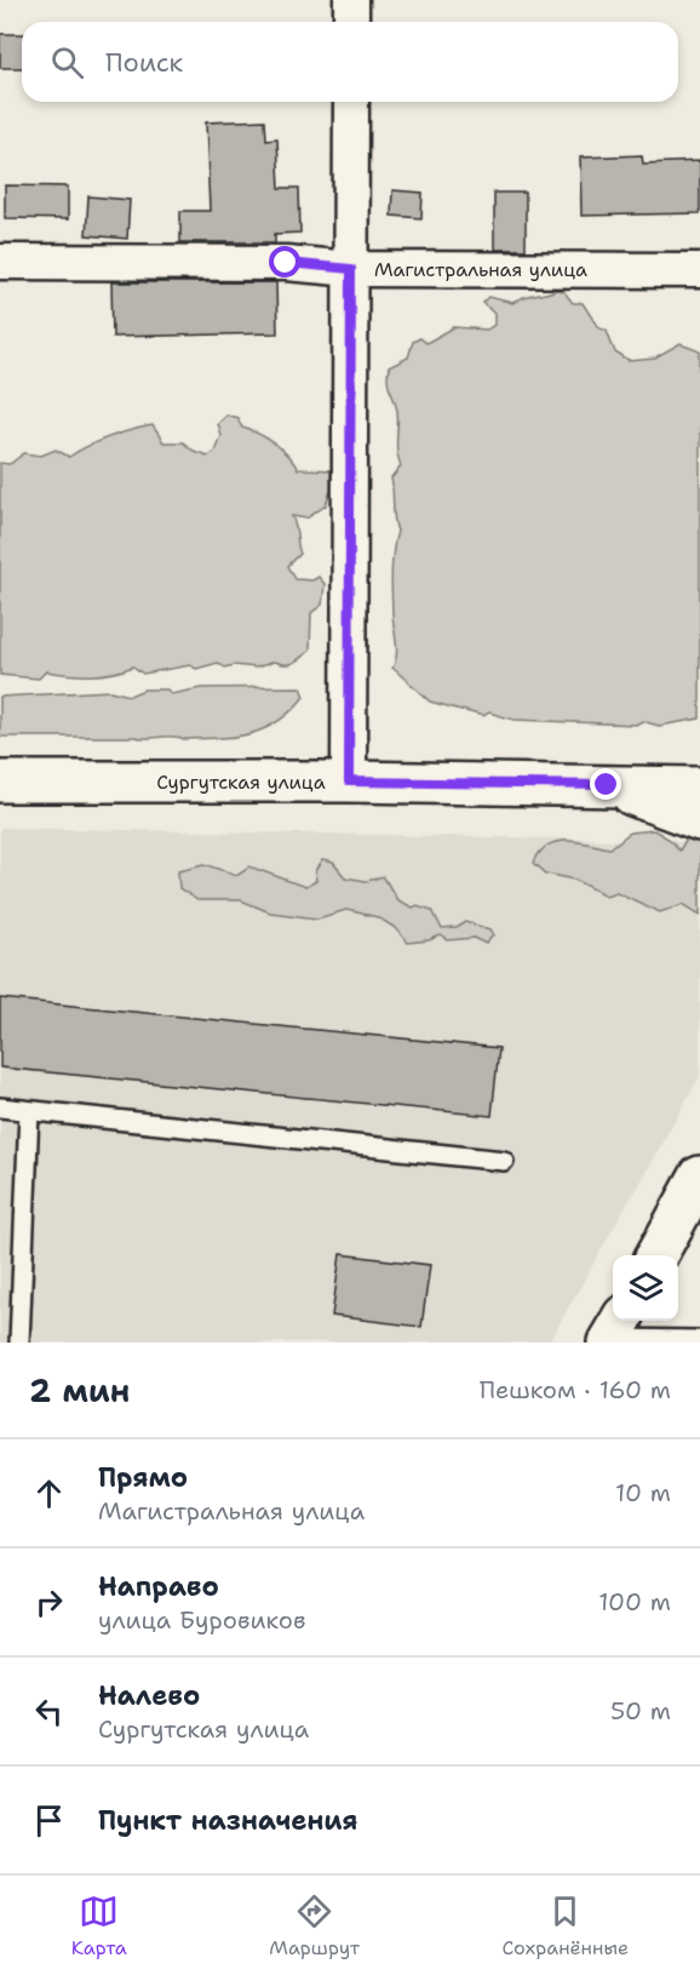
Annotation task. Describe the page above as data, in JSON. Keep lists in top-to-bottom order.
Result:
{
  "streets": {
    "main road": ["Сургутская улица"],
    "street": ["Магистральная улица"]
  },
  "page": {
    "search": "Поиск",
    "heading": ["2 мин", "Пешком · 160 m"],
    "list": [
      ["Прямо", "Магистральная улица", "10 m"],
      ["Направо", "улица Буровиков", "100 m"],
      ["Налево", "Сургутская улица", "50 m"],
      "Пункт назначения"
    ],
    "nav": ["Карта", "Маршрут", "Сохранённые"]
  }
}
